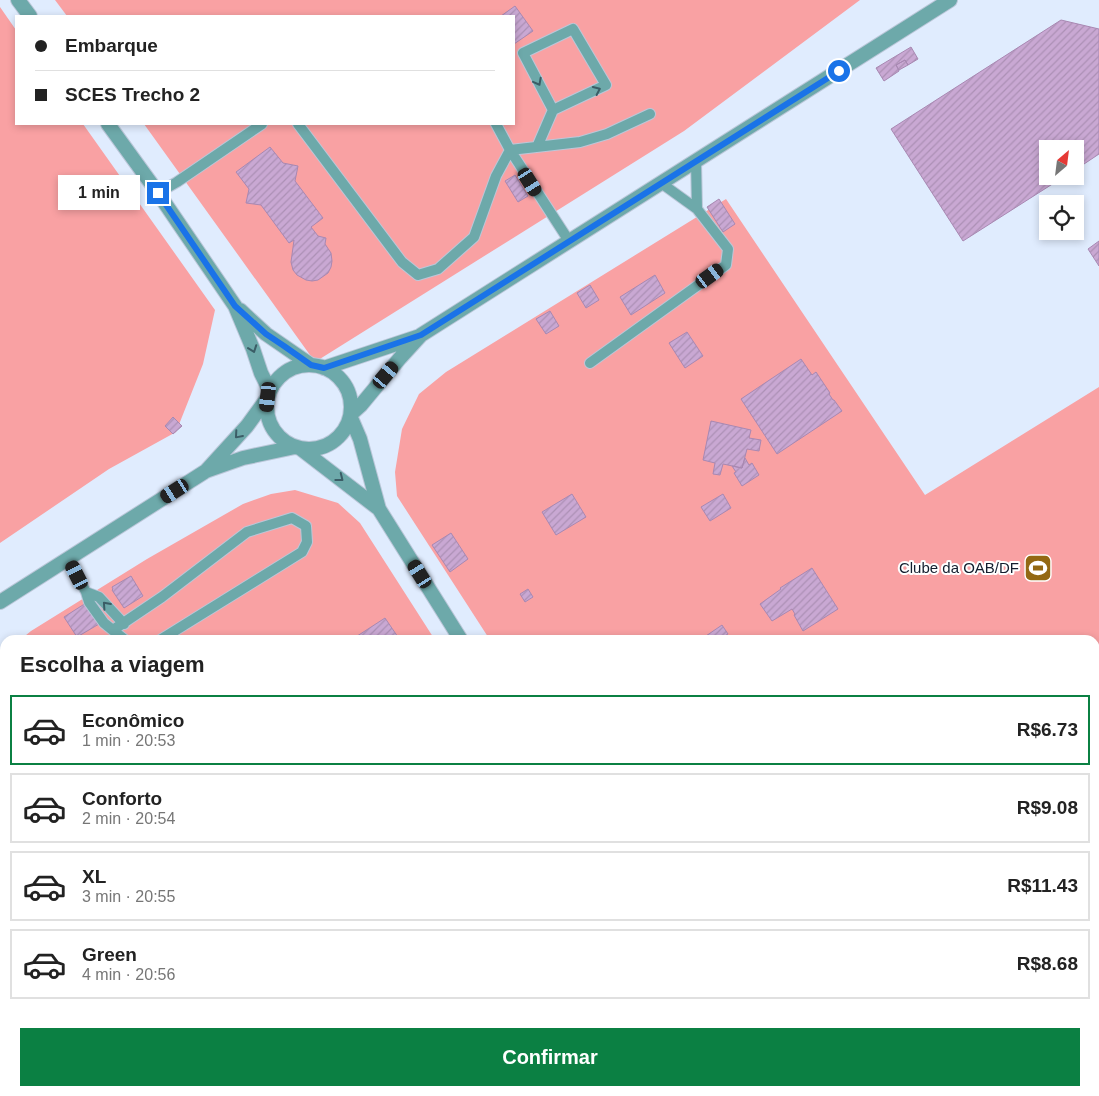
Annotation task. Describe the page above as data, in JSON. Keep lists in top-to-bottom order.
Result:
{
  "places": {
    "sports": ["Clube da OAB/DF"]
  },
  "north": "top right",
  "page": {
    "banner": ["Embarque", "SCES Trecho 2"],
    "bubble": "1 min",
    "heading": "Escolha a viagem",
    "list": [
      {
        "name": "Econômico",
        "note": "1 min · 20:53",
        "value": "R$6.73"
      },
      {
        "name": "Conforto",
        "note": "2 min · 20:54",
        "value": "R$9.08"
      },
      {
        "name": "XL",
        "note": "3 min · 20:55",
        "value": "R$11.43"
      },
      {
        "name": "Green",
        "note": "4 min · 20:56",
        "value": "R$8.68"
      }
    ],
    "buttons": "Confirmar"
  }
}
